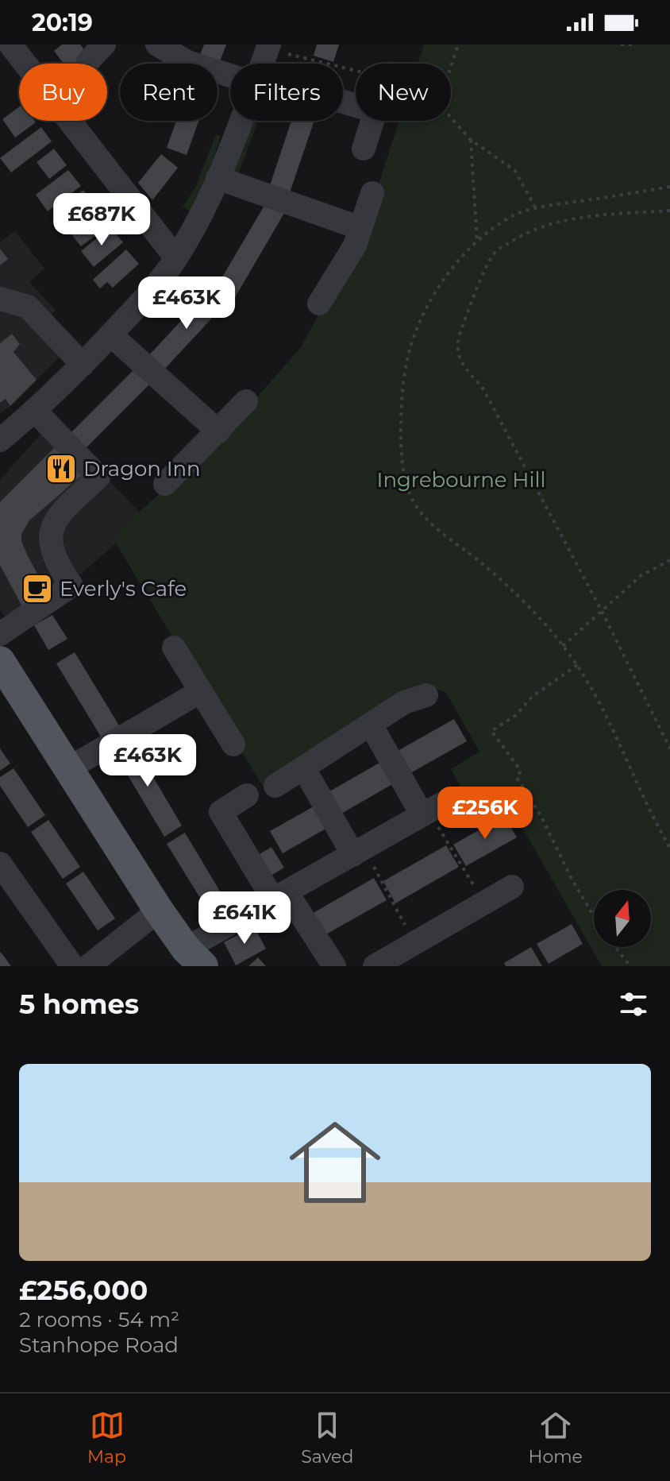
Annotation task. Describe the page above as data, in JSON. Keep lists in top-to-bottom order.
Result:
{
  "parks": ["Ingrebourne Hill"],
  "places": {
    "restaurant": ["Dragon Inn"],
    "cafe": ["Everly's Cafe"]
  },
  "north": "top",
  "page": {
    "status": "20:19",
    "chip": [
      "Buy",
      "Rent",
      "Filters",
      "New"
    ],
    "price": [
      "£687K",
      "£463K",
      "£463K",
      "£256K",
      "£641K"
    ],
    "heading": "5 homes",
    "list": [
      {
        "name": "£256,000",
        "note": "2 rooms · 54 m² · Stanhope Road"
      }
    ],
    "tabs": ["Map", "Saved", "Home"]
  }
}
